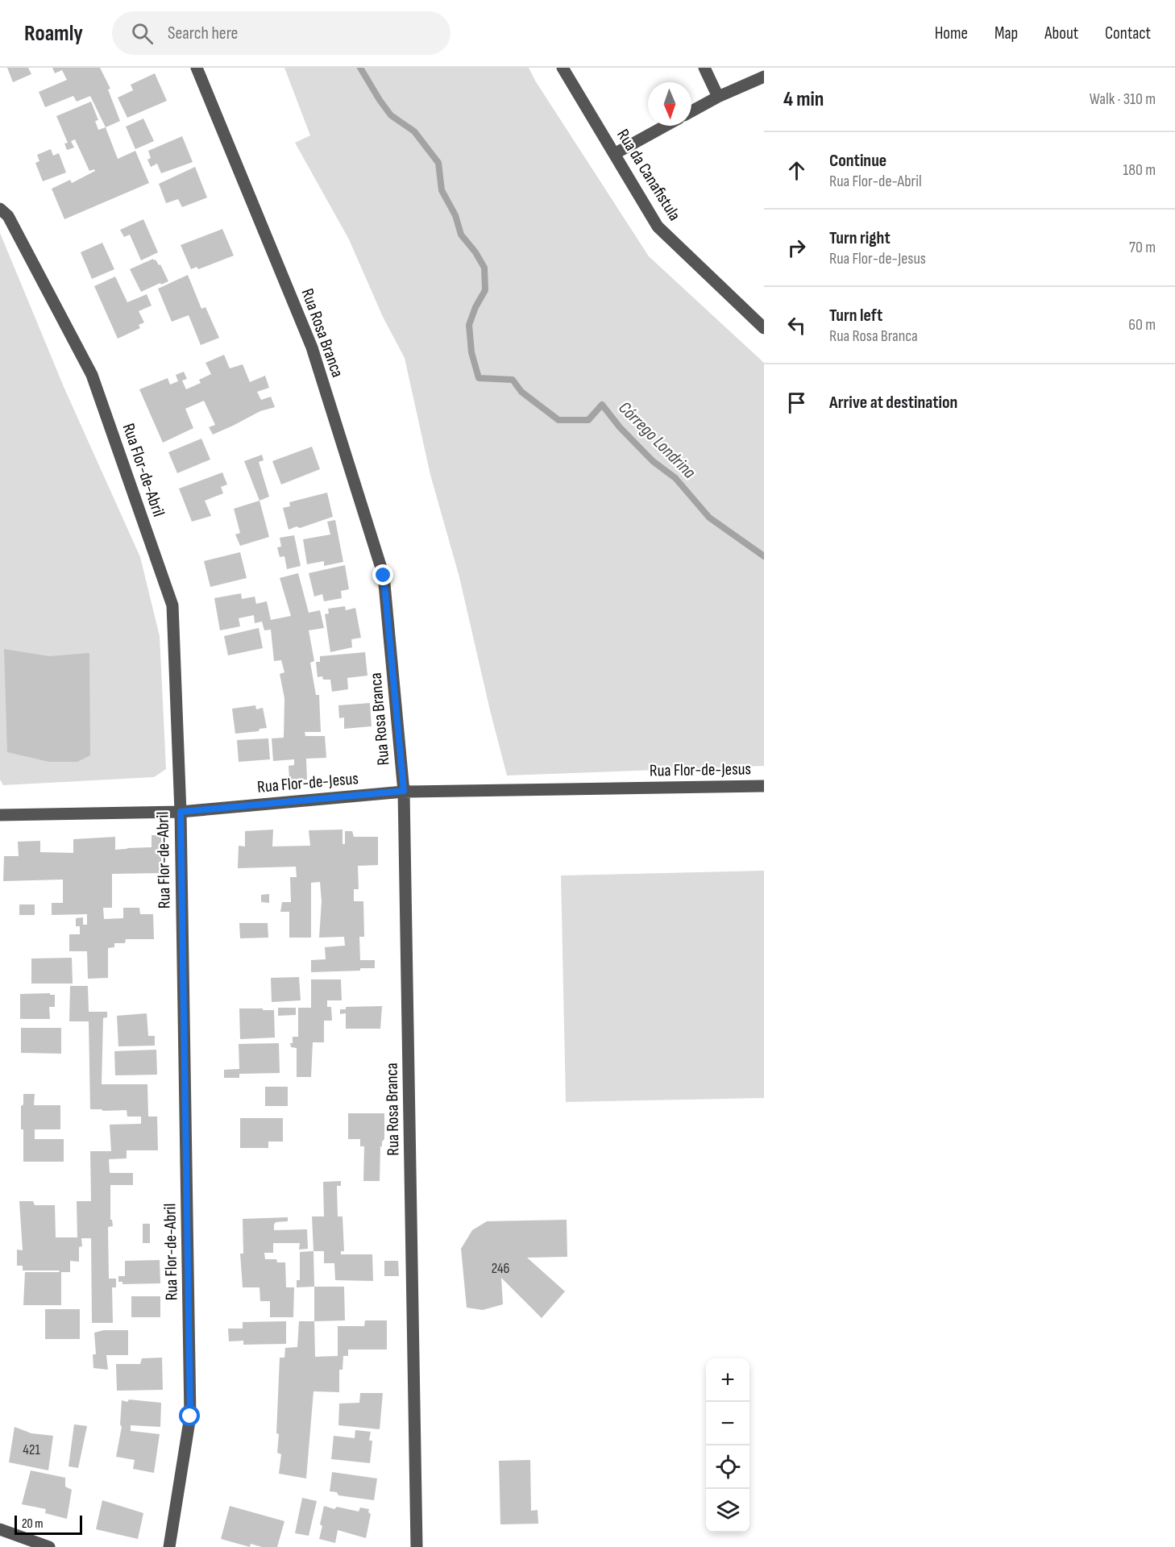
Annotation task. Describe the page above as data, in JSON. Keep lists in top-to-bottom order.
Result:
{
  "streets": {
    "street": [
      "Rua da Canafistula",
      "Rua Rosa Branca",
      "Rua Flor-de-Abril",
      "Rua Flor-de-Jesus"
    ]
  },
  "crossings": [
    ["Rua Rosa Branca", "Rua Flor-de-Jesus"],
    ["Rua Flor-de-Abril", "Rua Flor-de-Jesus"]
  ],
  "water": ["Córrego Londrina"],
  "house_numbers": ["246", "421"],
  "scale_bar": "20 m",
  "north": "bottom",
  "page": {
    "header": "Roamly",
    "search": "Search here",
    "nav": [
      "Home",
      "Map",
      "About",
      "Contact"
    ],
    "heading": ["4 min", "Walk · 310 m"],
    "list": [
      ["Continue", "Rua Flor-de-Abril", "180 m"],
      ["Turn right", "Rua Flor-de-Jesus", "70 m"],
      ["Turn left", "Rua Rosa Branca", "60 m"],
      "Arrive at destination"
    ],
    "map_buttons": ["+", "−"],
    "scale": "20 m"
  }
}
